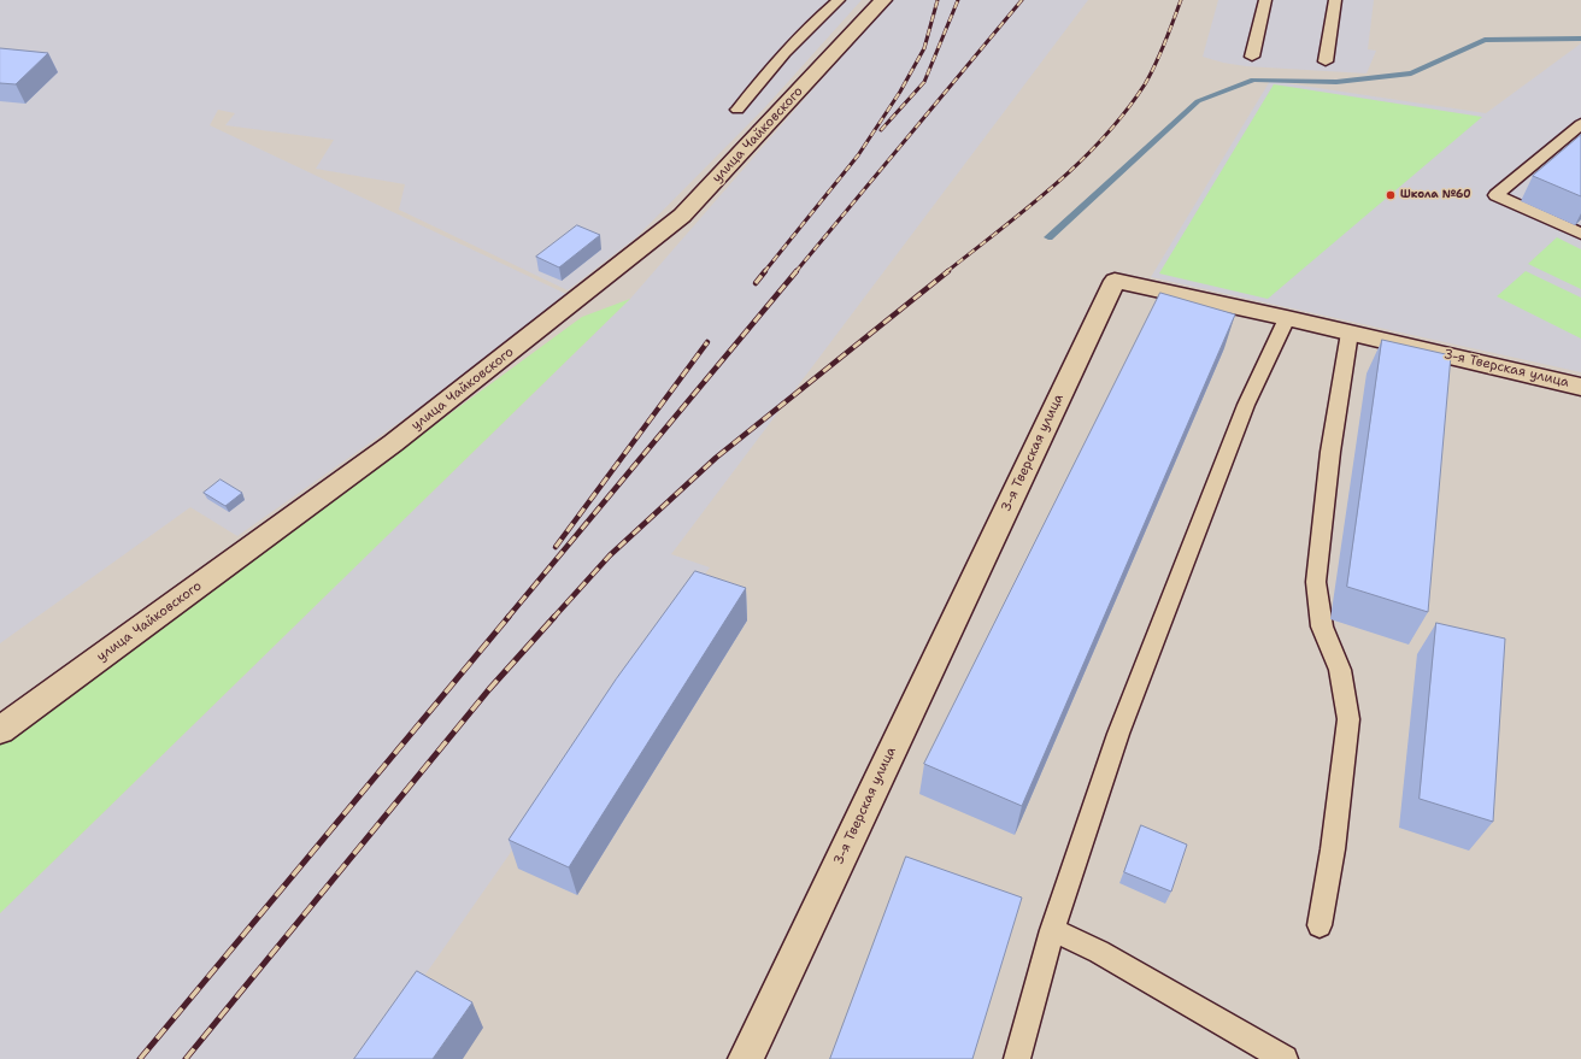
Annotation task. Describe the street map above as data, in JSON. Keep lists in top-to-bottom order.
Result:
{
  "streets": {
    "street": ["улица Чайковского", "3-я Тверская улица"]
  },
  "places": ["Школа №60"]
}
